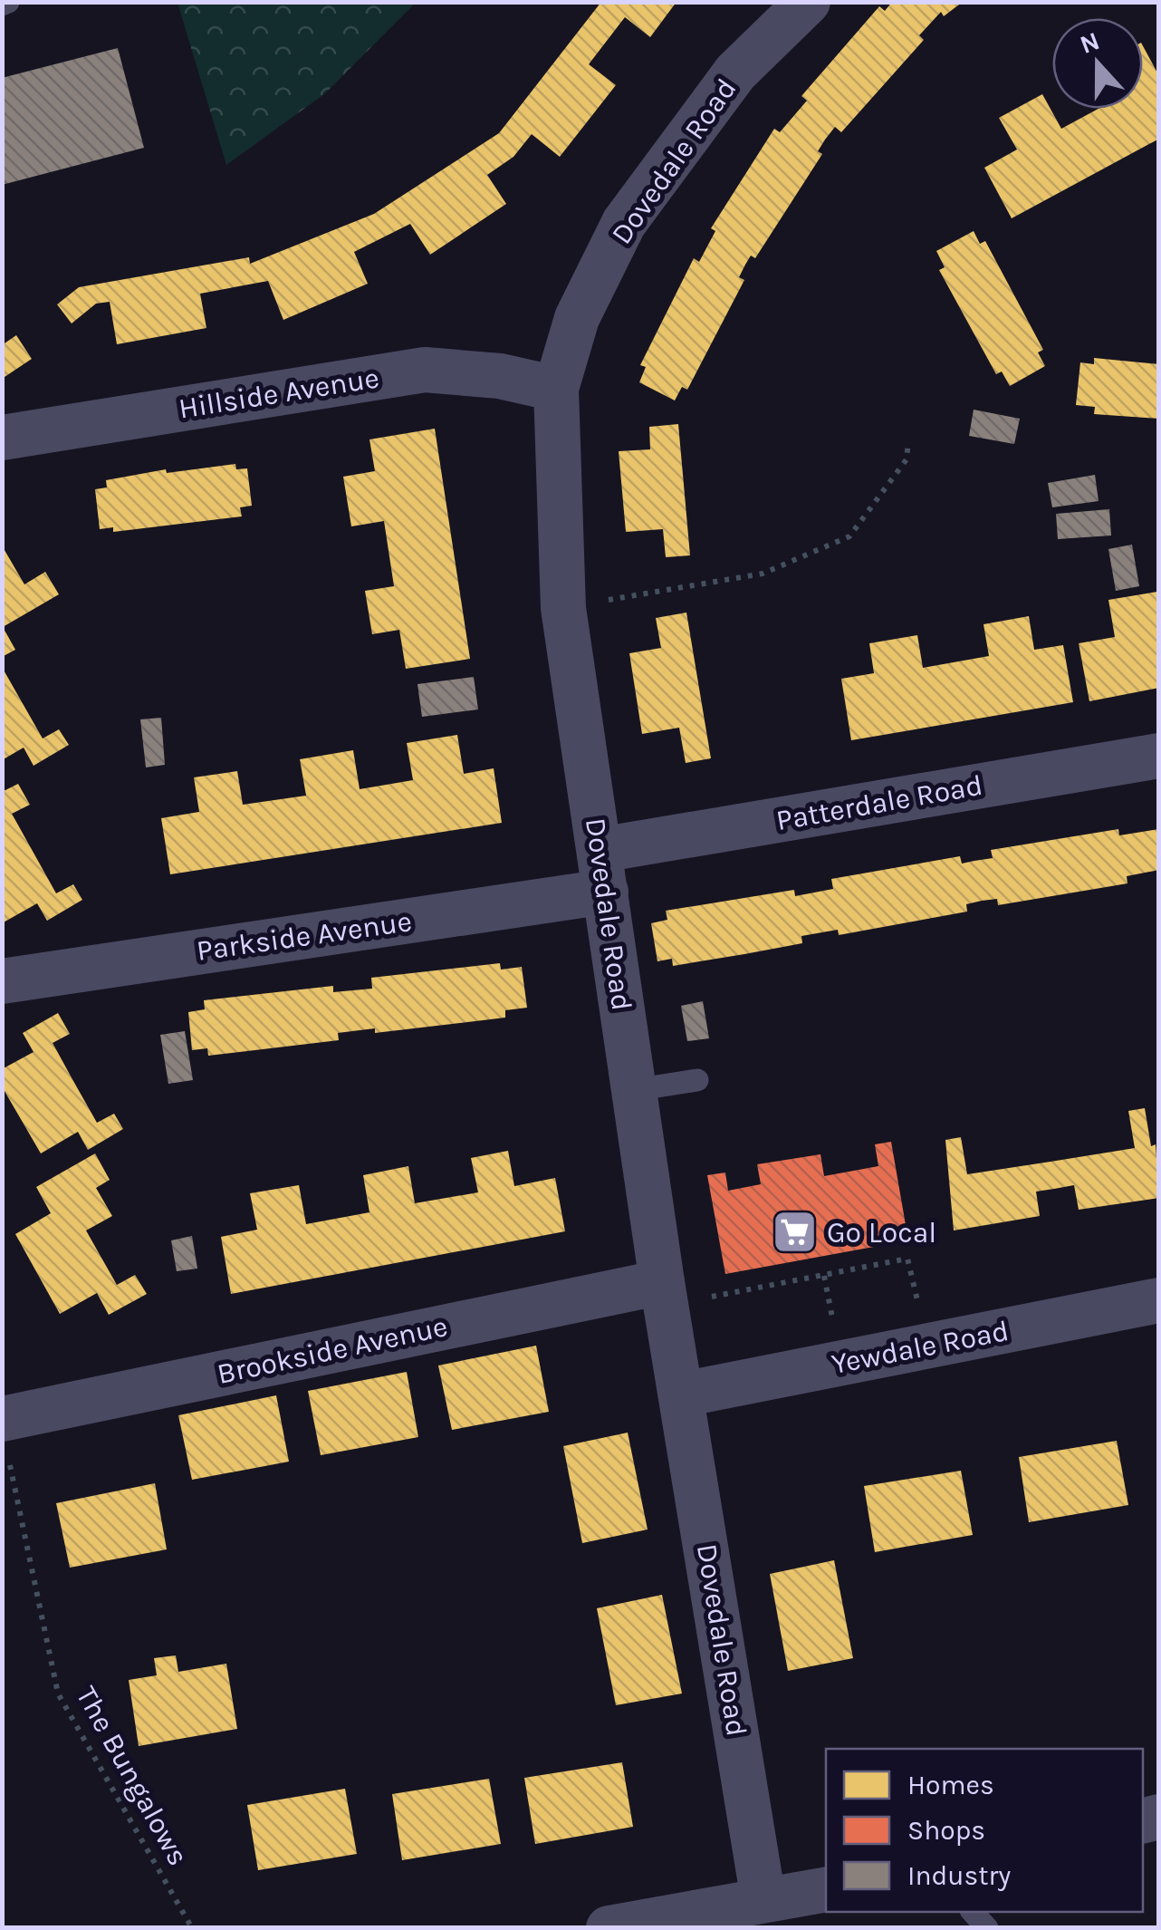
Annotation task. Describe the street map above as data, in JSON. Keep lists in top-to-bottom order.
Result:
{
  "streets": {
    "street": [
      "Dovedale Road",
      "Hillside Avenue",
      "Patterdale Road",
      "Parkside Avenue",
      "Yewdale Road",
      "Brookside Avenue"
    ],
    "path": ["The Bungalows"]
  },
  "crossings": [
    ["Dovedale Road", "Hillside Avenue"],
    ["Dovedale Road", "Patterdale Road"],
    ["Dovedale Road", "Parkside Avenue"],
    ["Dovedale Road", "Yewdale Road"],
    ["Dovedale Road", "Brookside Avenue"],
    ["Patterdale Road", "Parkside Avenue"]
  ],
  "places": {
    "supermarket": ["Go Local"]
  },
  "legend": ["Homes", "Shops", "Industry"],
  "north": "top"
}
